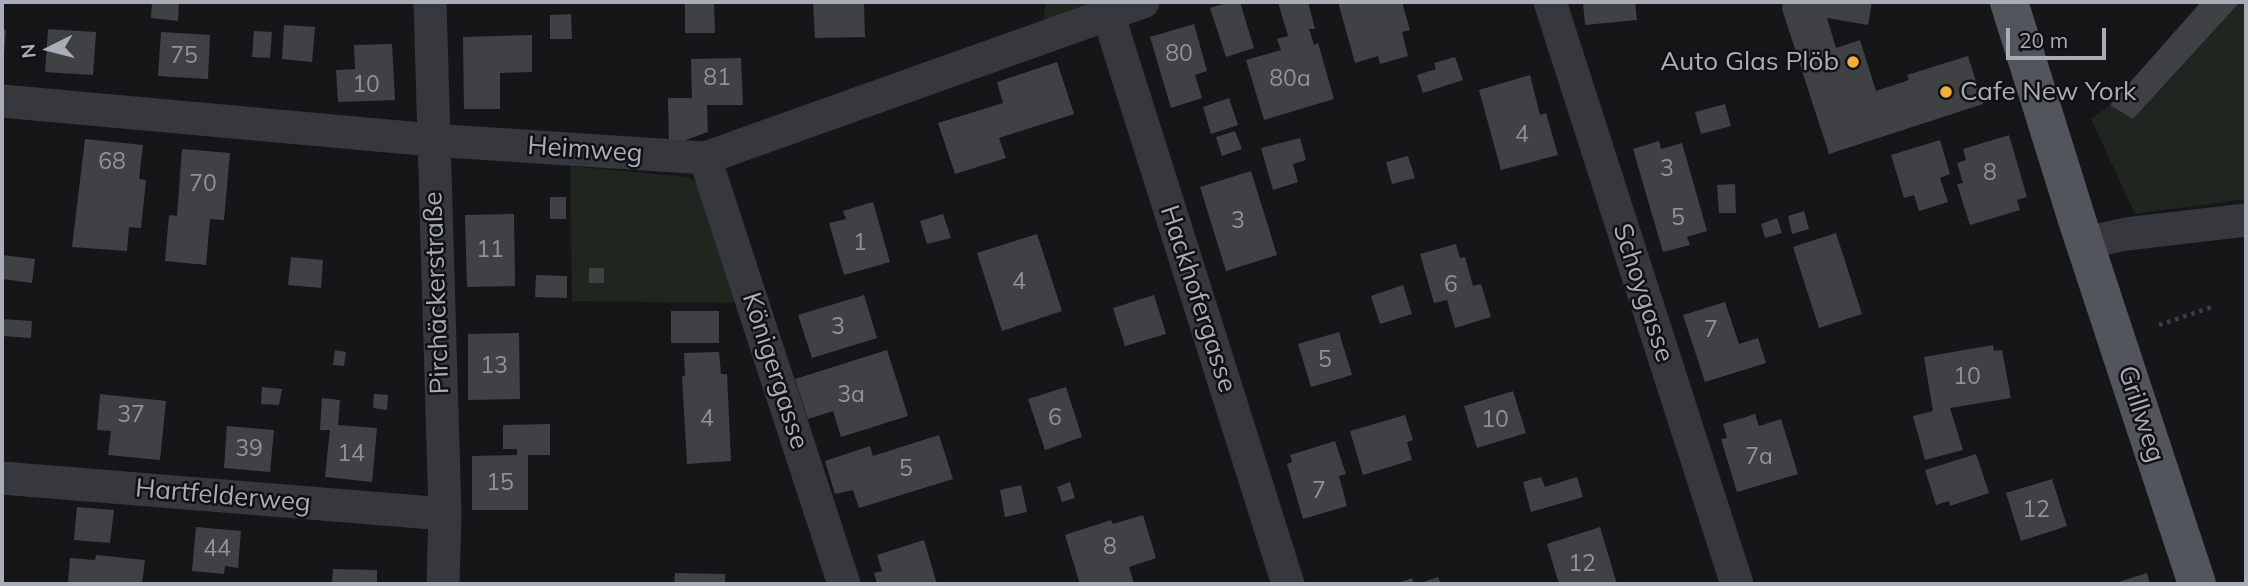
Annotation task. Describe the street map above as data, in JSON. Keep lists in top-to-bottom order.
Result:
{
  "streets": {
    "main road": ["Grillweg"],
    "street": [
      "Heimweg",
      "Pirchäckerstraße",
      "Schoygasse",
      "Hackhofergasse",
      "Königergasse",
      "Hartfelderweg"
    ]
  },
  "crossings": [
    ["Heimweg", "Pirchäckerstraße"],
    ["Heimweg", "Hackhofergasse"],
    ["Heimweg", "Königergasse"],
    ["Pirchäckerstraße", "Hartfelderweg"]
  ],
  "places": ["Auto Glas Plöb", "Cafe New York"],
  "house_numbers": [
    "80",
    "75",
    "81",
    "80a",
    "10",
    "4",
    "68",
    "3",
    "8",
    "70",
    "5",
    "3",
    "1",
    "11",
    "4",
    "6",
    "3",
    "7",
    "5",
    "13",
    "10",
    "3a",
    "37",
    "6",
    "4",
    "10",
    "39",
    "14",
    "7a",
    "5",
    "15",
    "7",
    "12",
    "8",
    "44",
    "12"
  ],
  "scale_bar": "20 m",
  "north": "left"
}
